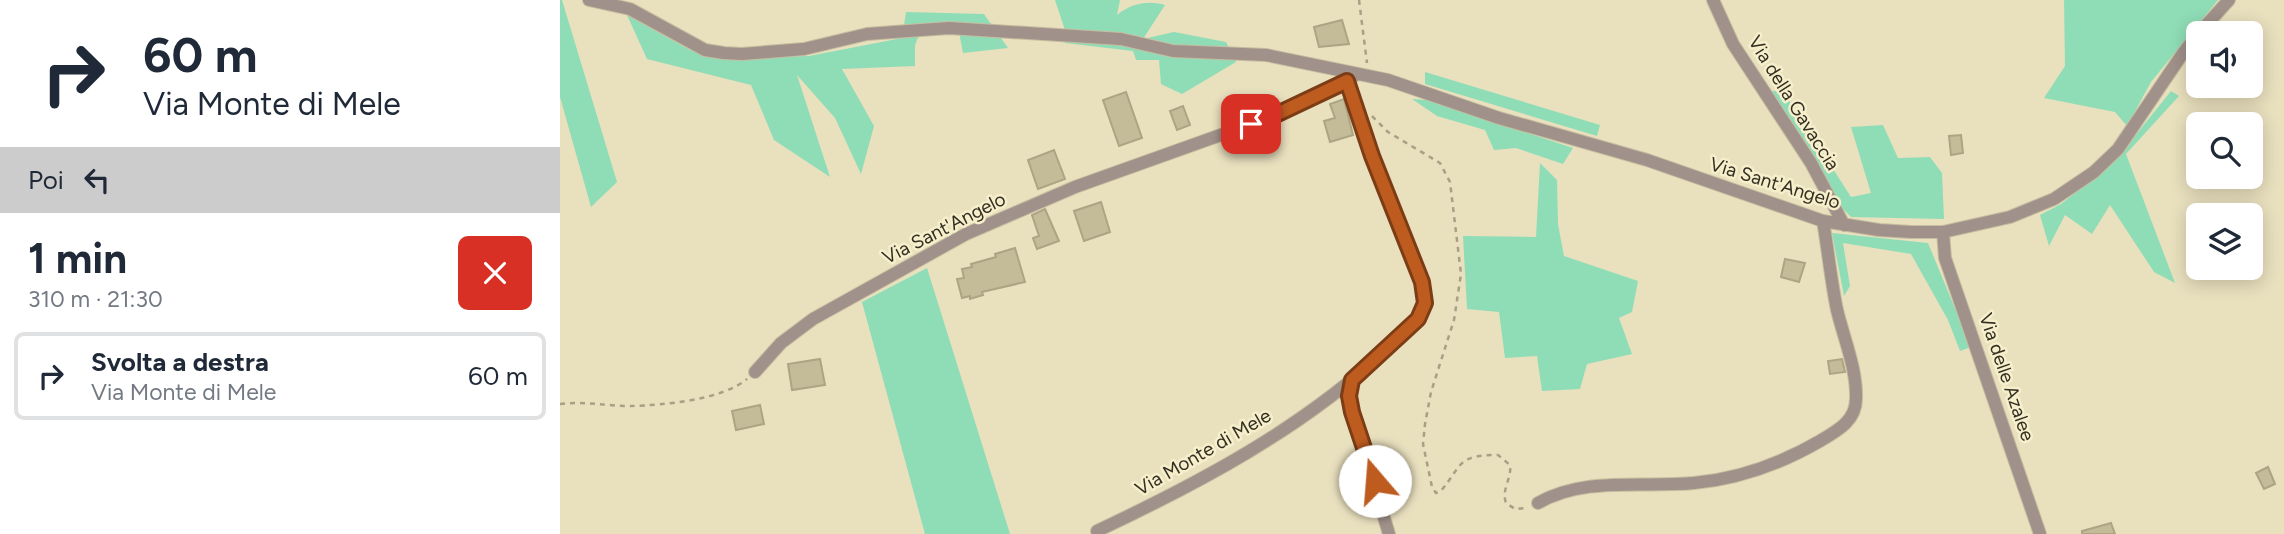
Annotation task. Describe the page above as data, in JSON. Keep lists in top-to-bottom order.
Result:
{
  "streets": {
    "street": [
      "Via della Gavaccia",
      "Via Sant'Angelo",
      "Via delle Azalee",
      "Via Monte di Mele"
    ]
  },
  "crossings": [
    ["Via della Gavaccia", "Via Sant'Angelo"],
    ["Via Sant'Angelo", "Via delle Azalee"],
    ["Via Sant'Angelo", "Via Monte di Mele"]
  ],
  "page": {
    "turn": ["60 m", "Via Monte di Mele"],
    "then": "Poi",
    "heading": ["1 min", "310 m · 21:30"],
    "list": [
      {
        "name": "Svolta a destra",
        "note": "Via Monte di Mele",
        "value": "60 m"
      }
    ]
  }
}
